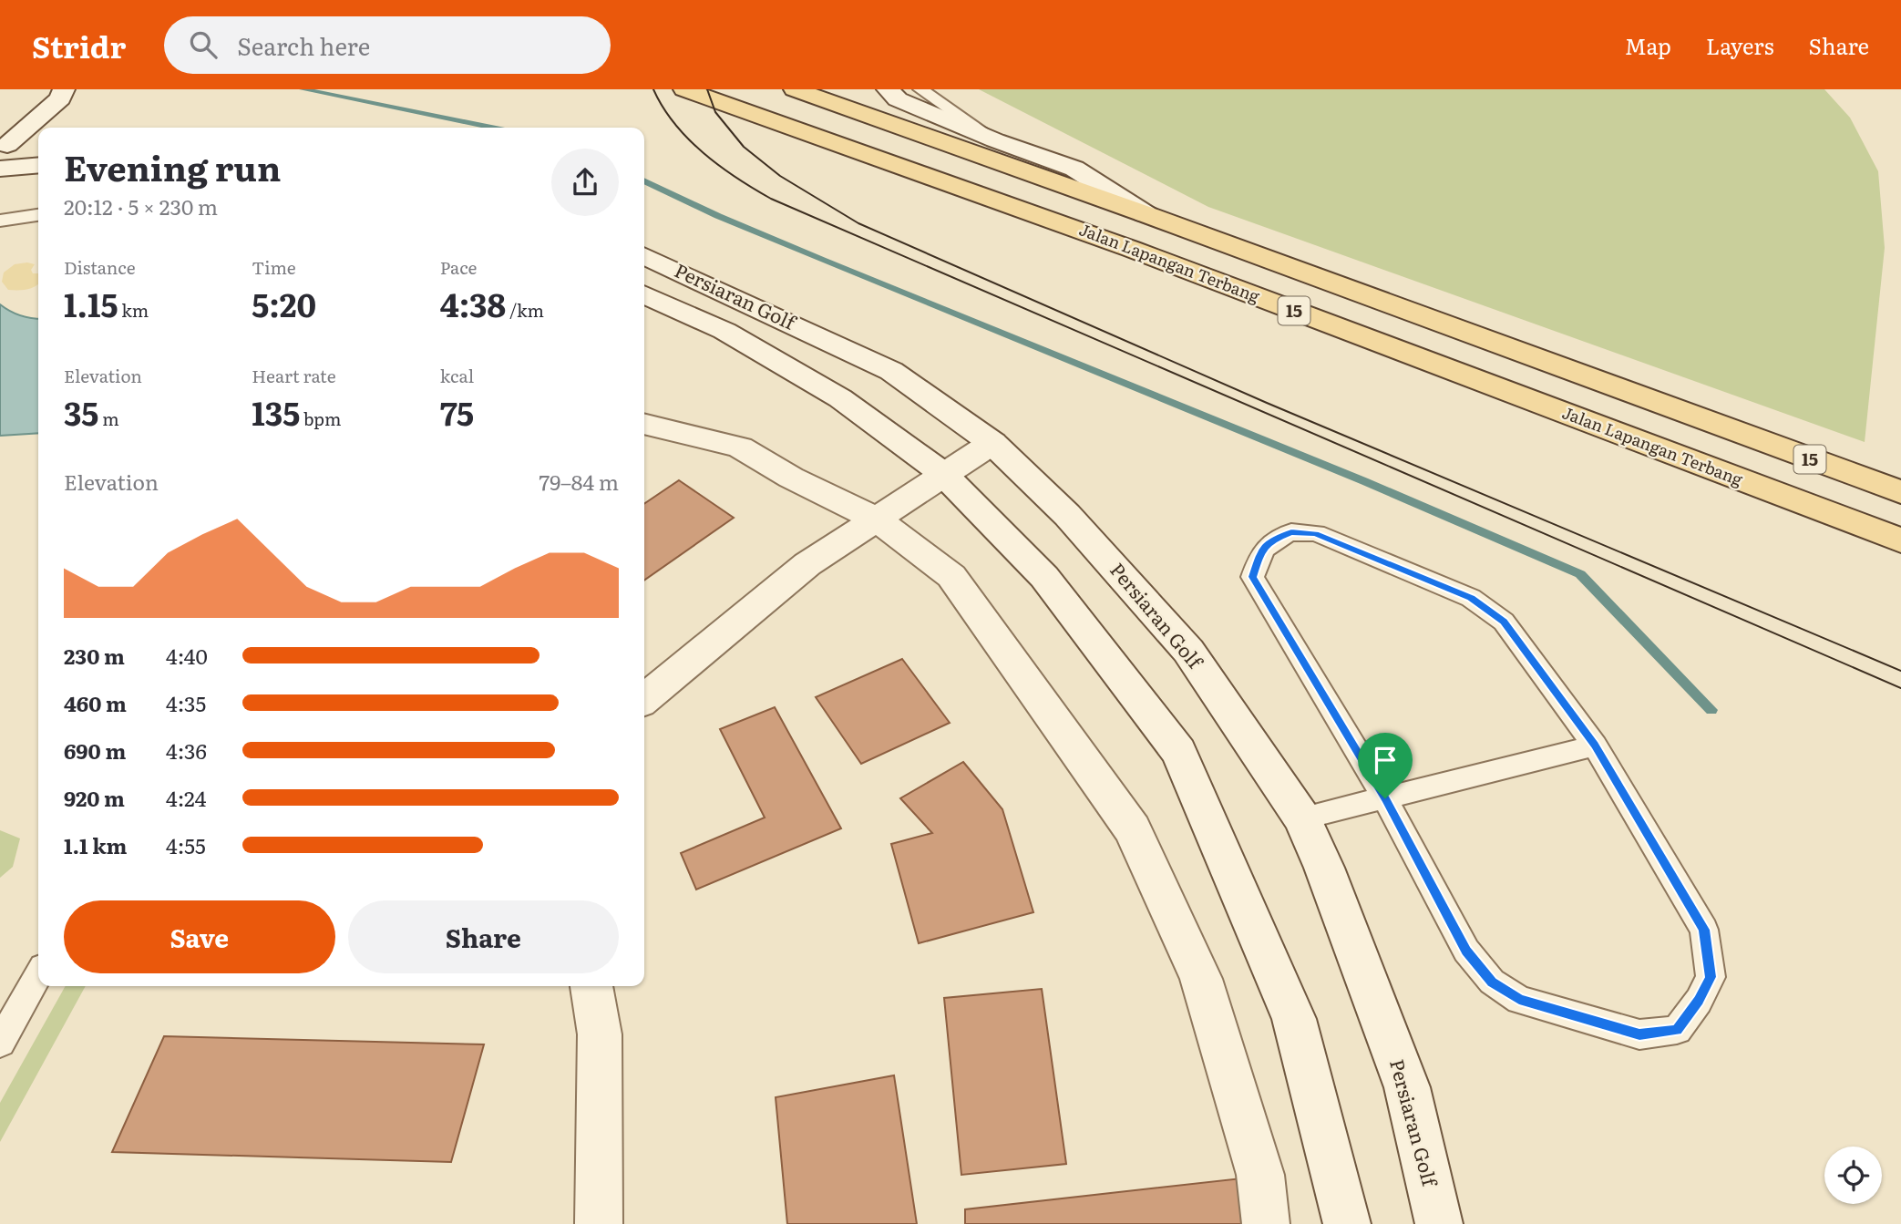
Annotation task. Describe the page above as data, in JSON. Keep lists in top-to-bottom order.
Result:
{
  "streets": {
    "main road": ["Jalan Lapangan Terbang", "15"],
    "street": ["Persiaran Golf"]
  },
  "page": {
    "header": "Stridr",
    "search": "Search here",
    "nav": ["Map", "Layers", "Share"],
    "heading": ["Evening run", "20:12 · 5 × 230 m"],
    "stats": [
      ["Distance", "1.15 km"],
      ["Time", "5:20"],
      ["Pace", "4:38 /km"],
      ["Elevation", "35 m"],
      ["Heart rate", "135 bpm"],
      ["kcal", "75"]
    ],
    "chart": ["Elevation", "79–84 m"],
    "list": [
      {
        "name": "230 m",
        "note": "4:40"
      },
      {
        "name": "460 m",
        "note": "4:35"
      },
      {
        "name": "690 m",
        "note": "4:36"
      },
      {
        "name": "920 m",
        "note": "4:24"
      },
      {
        "name": "1.1 km",
        "note": "4:55"
      }
    ],
    "buttons": ["Save", "Share"]
  }
}
